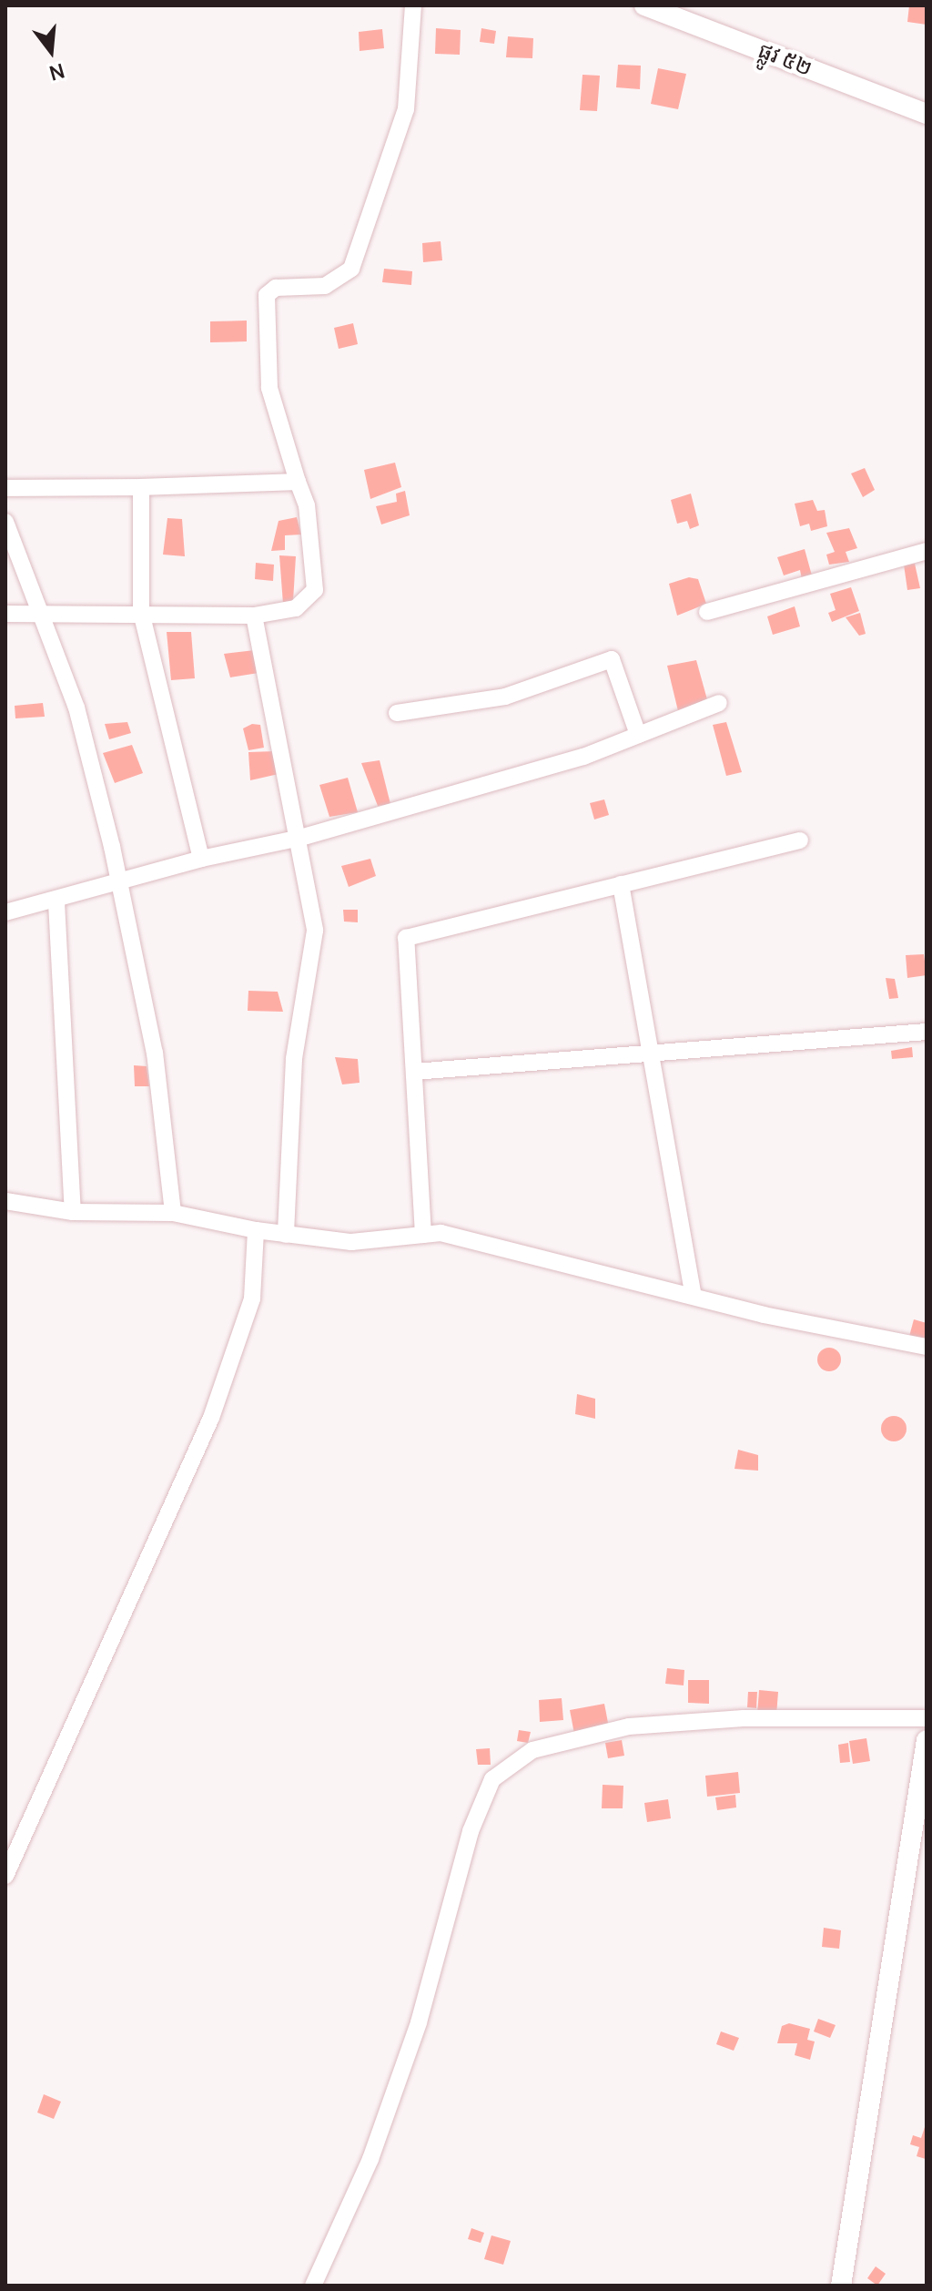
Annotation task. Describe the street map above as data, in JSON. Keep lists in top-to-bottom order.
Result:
{
  "streets": {
    "street": ["ផ្លូវ ៥២"]
  },
  "north": "bottom"
}
